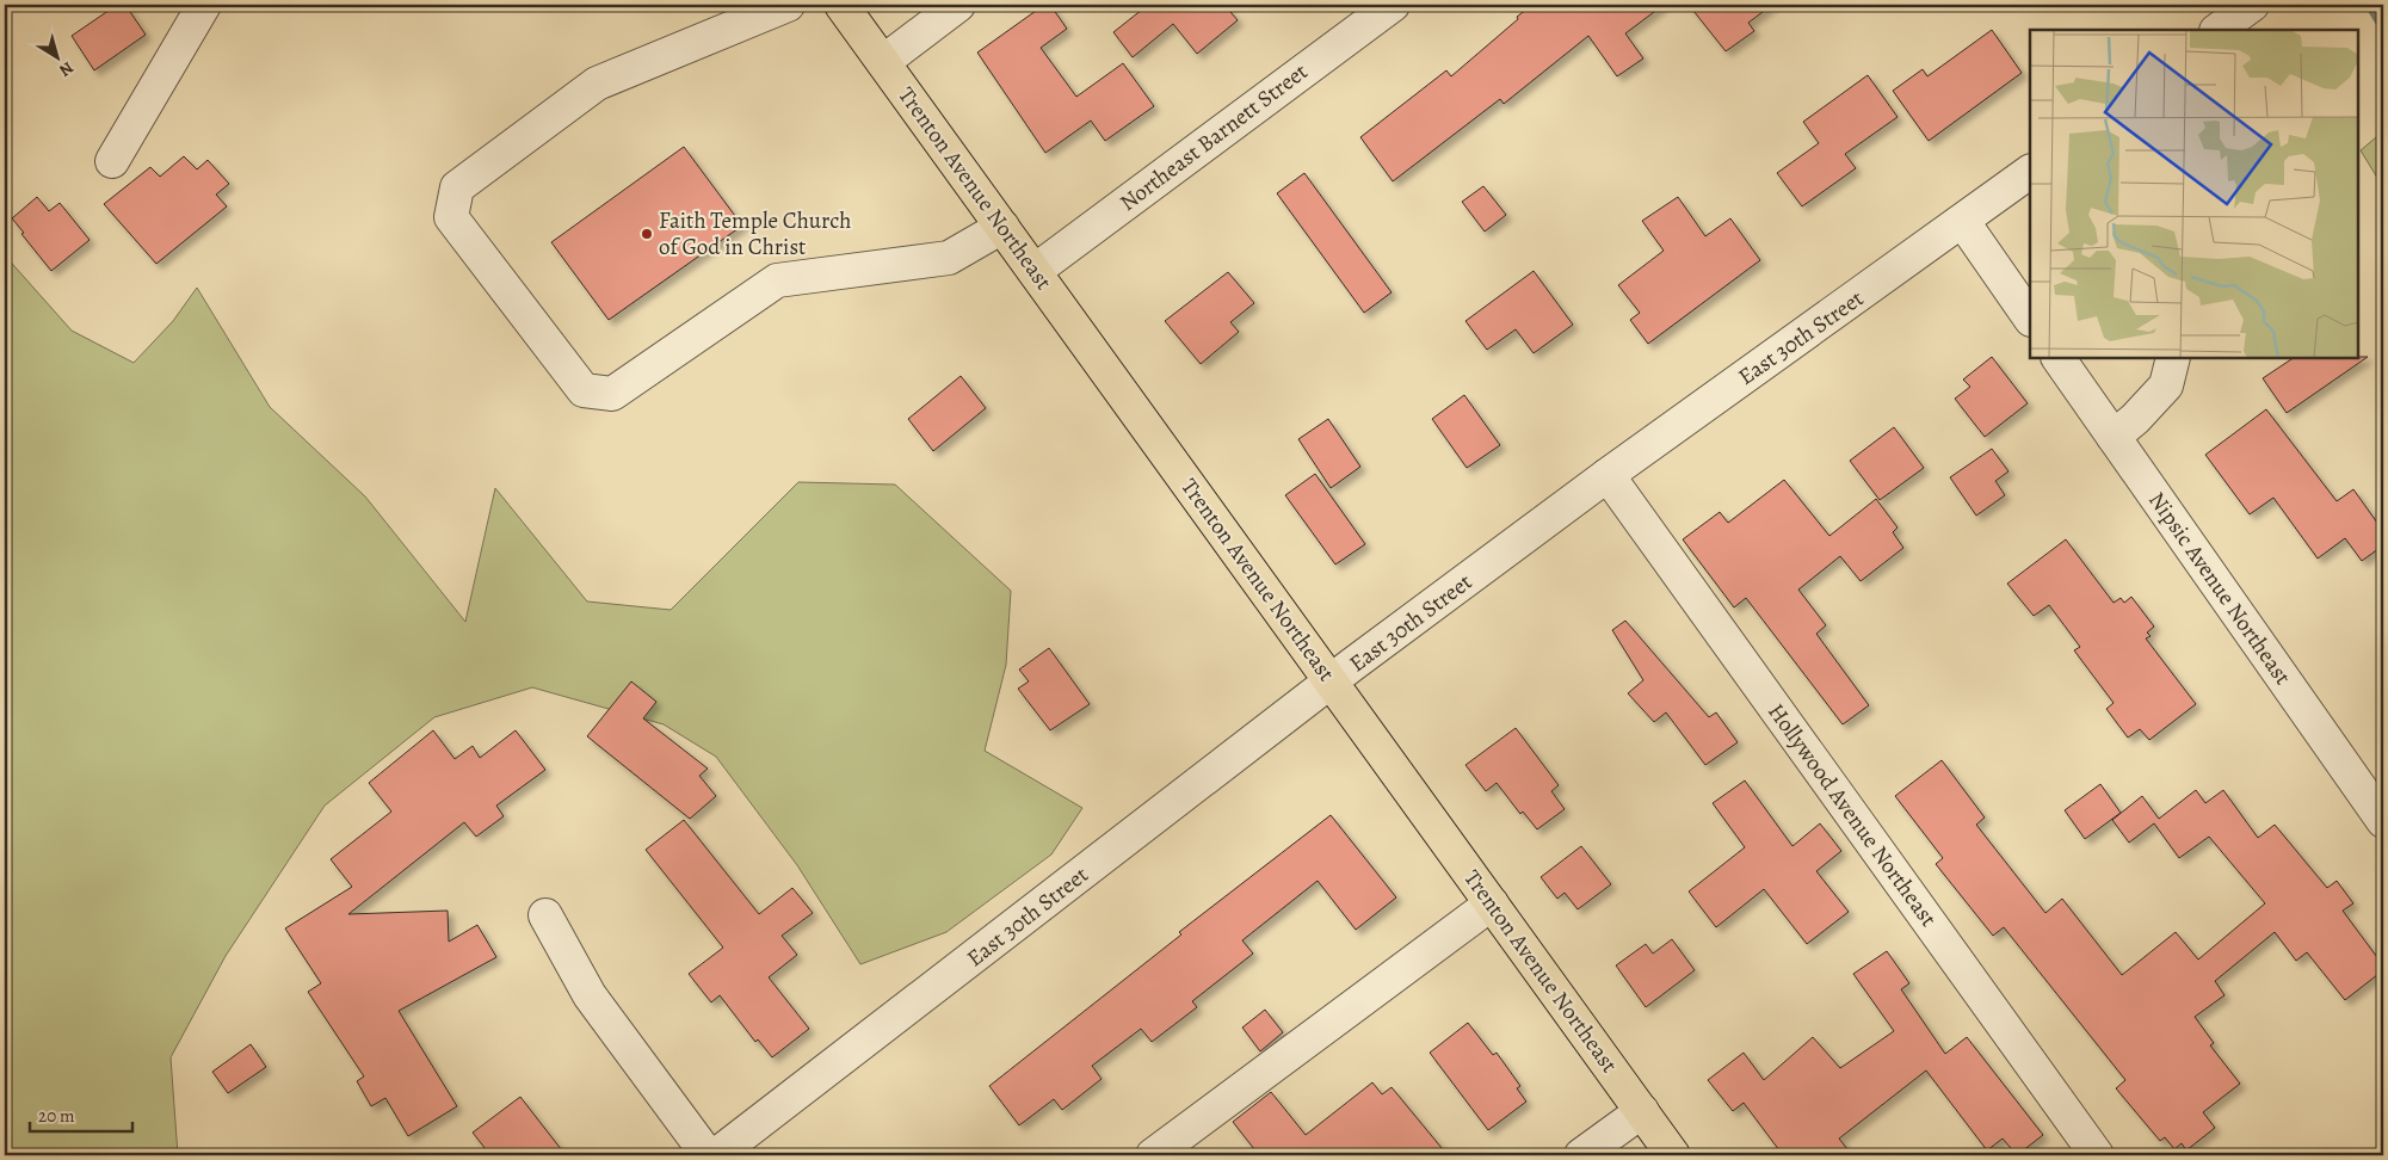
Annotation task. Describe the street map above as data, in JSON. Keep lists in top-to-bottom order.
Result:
{
  "streets": {
    "main road": ["Trenton Avenue Northeast"],
    "street": [
      "Northeast Barnett Street",
      "East 30th Street",
      "Nipsic Avenue Northeast",
      "Hollywood Avenue Northeast"
    ]
  },
  "crossings": [
    ["Northeast Barnett Street", "Trenton Avenue Northeast"],
    ["Trenton Avenue Northeast", "East 30th Street"],
    ["East 30th Street", "Hollywood Avenue Northeast"]
  ],
  "places": ["Faith Temple Church of God in Christ"],
  "scale_bar": "20 m",
  "north": "bottom right"
}
